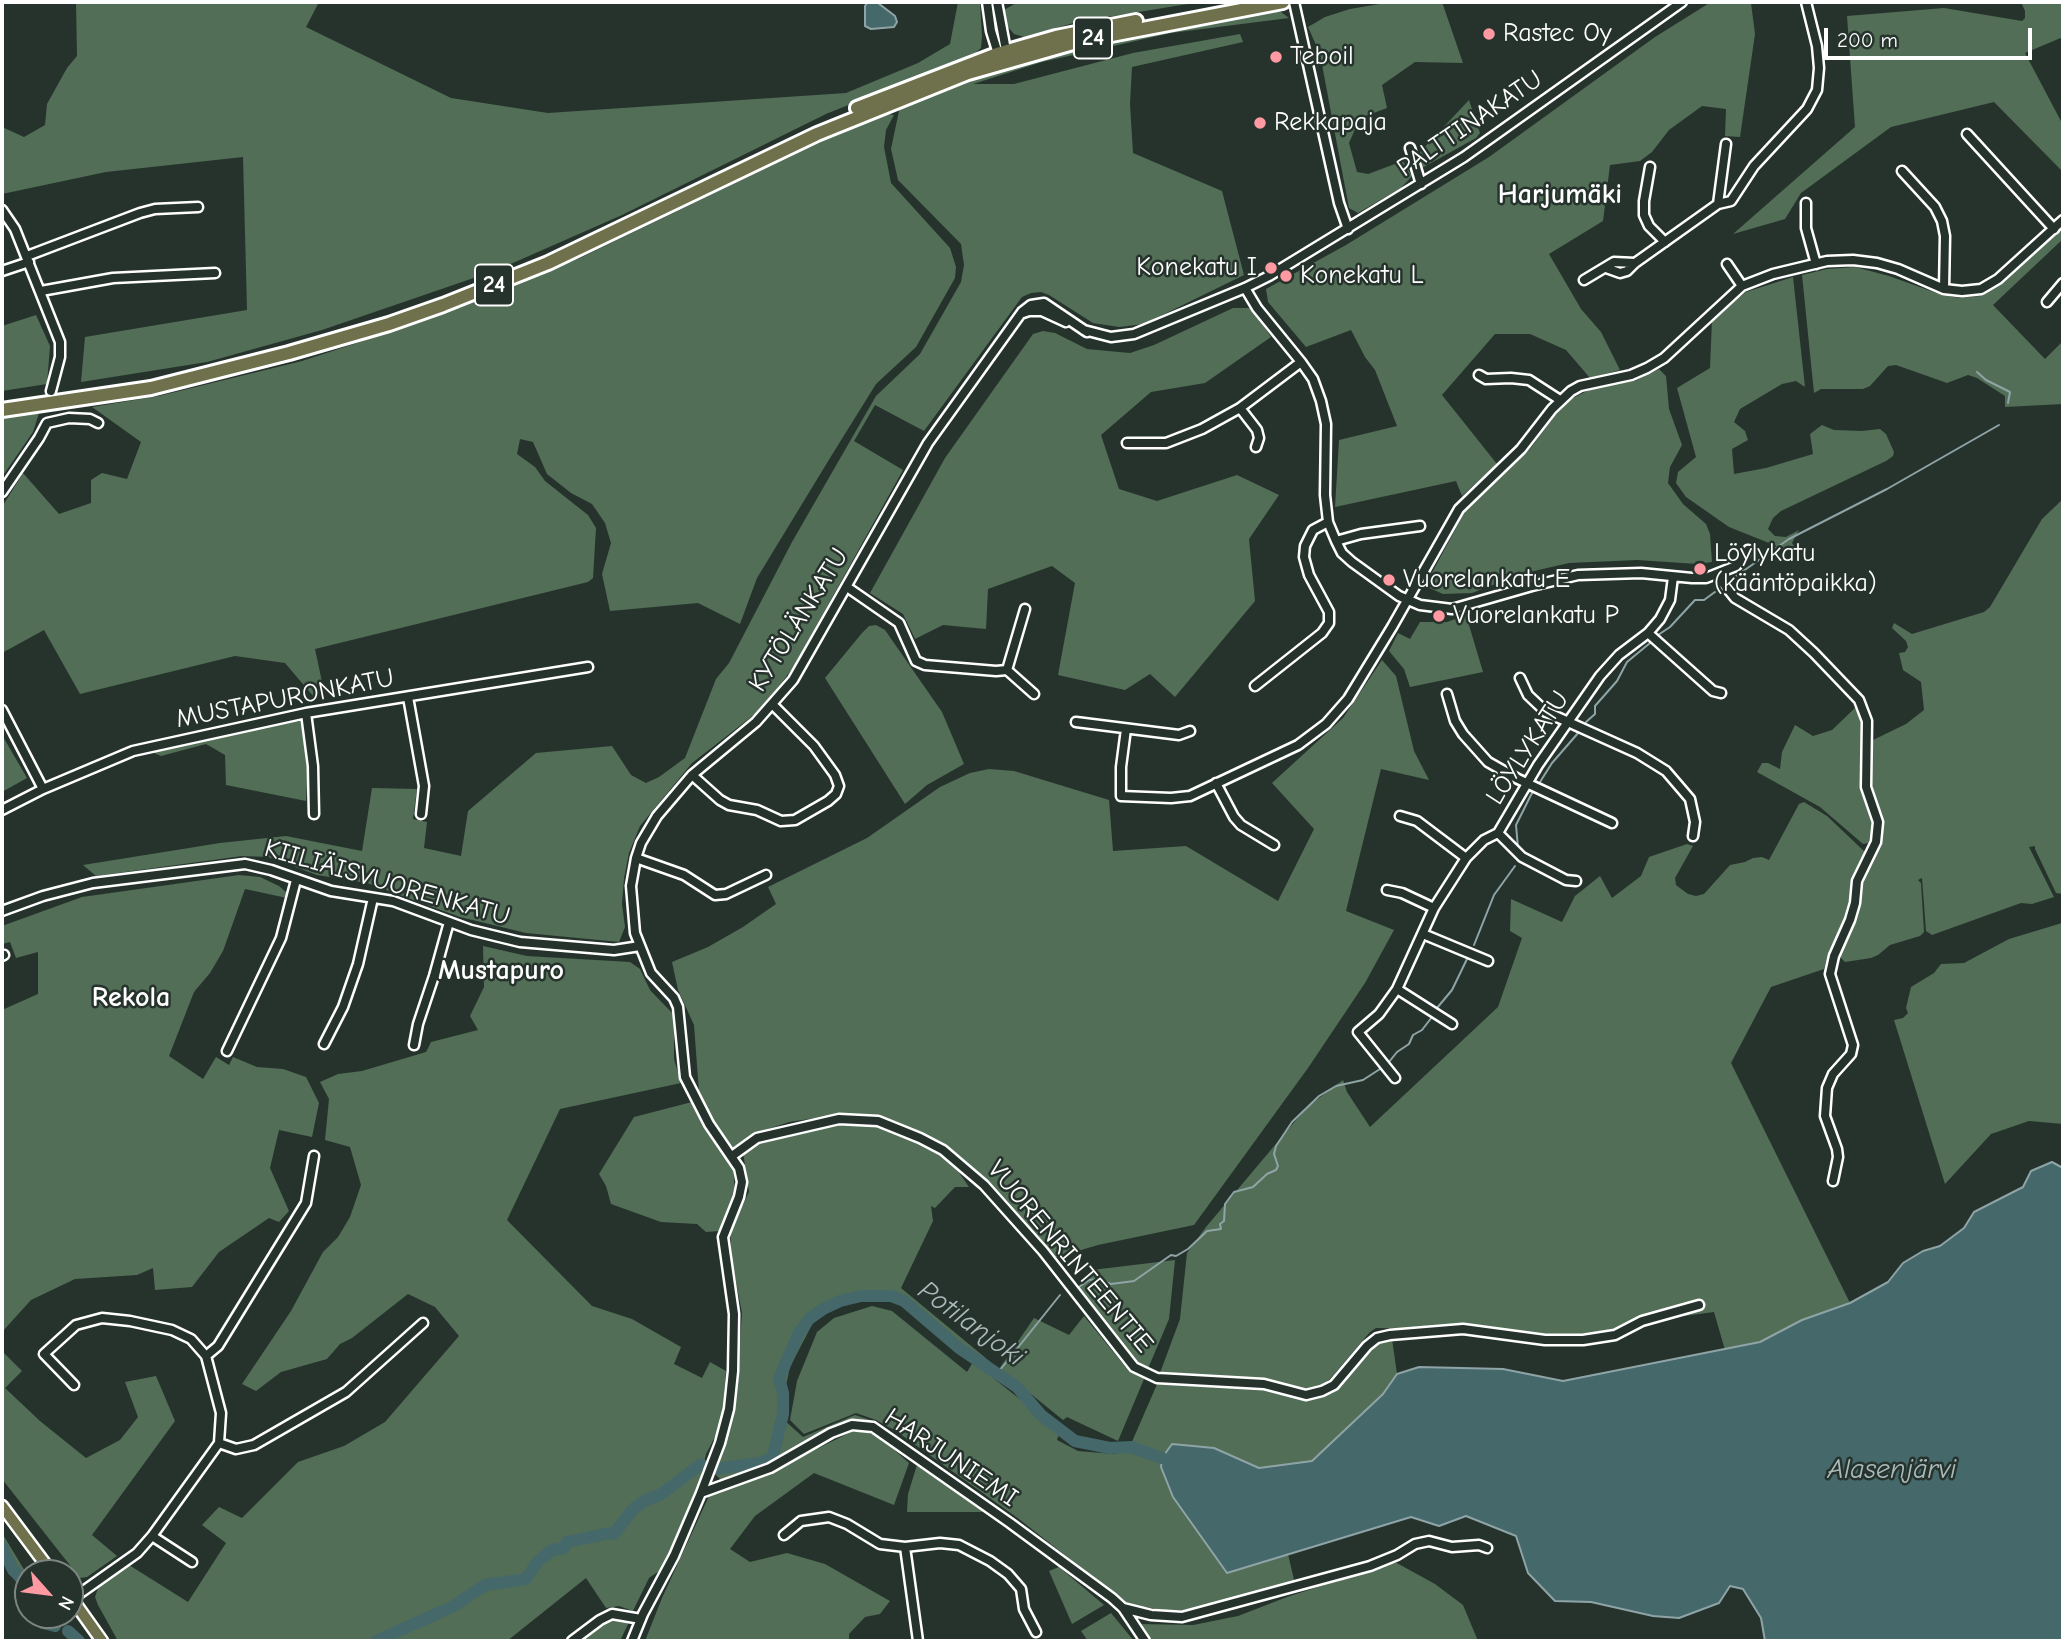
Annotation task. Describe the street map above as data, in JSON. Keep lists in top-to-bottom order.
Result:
{
  "streets": {
    "highway": ["24"],
    "street": [
      "PALTTINAKATU",
      "KYTÖLÄNKATU",
      "MUSTAPURONKATU",
      "LÖYLYKATU",
      "KIILIÄISVUORENKATU",
      "VUORENRINTEENTIE",
      "HARJUNIEMI"
    ]
  },
  "crossings": [
    ["PALTTINAKATU", "KYTÖLÄNKATU"],
    ["KYTÖLÄNKATU", "KIILIÄISVUORENKATU"],
    ["KYTÖLÄNKATU", "VUORENRINTEENTIE"]
  ],
  "districts": ["Harjumäki", "Mustapuro", "Rekola"],
  "water": ["Potilanjoki", "Alasenjärvi"],
  "places": [
    "Rastec Oy",
    "Teboil",
    "Rekkapaja",
    "Konekatu I",
    "Konekatu L",
    "Löylykatu (kääntöpaikka)",
    "Vuorelankatu E",
    "Vuorelankatu P"
  ],
  "scale_bar": "200 m",
  "north": "bottom right"
}
